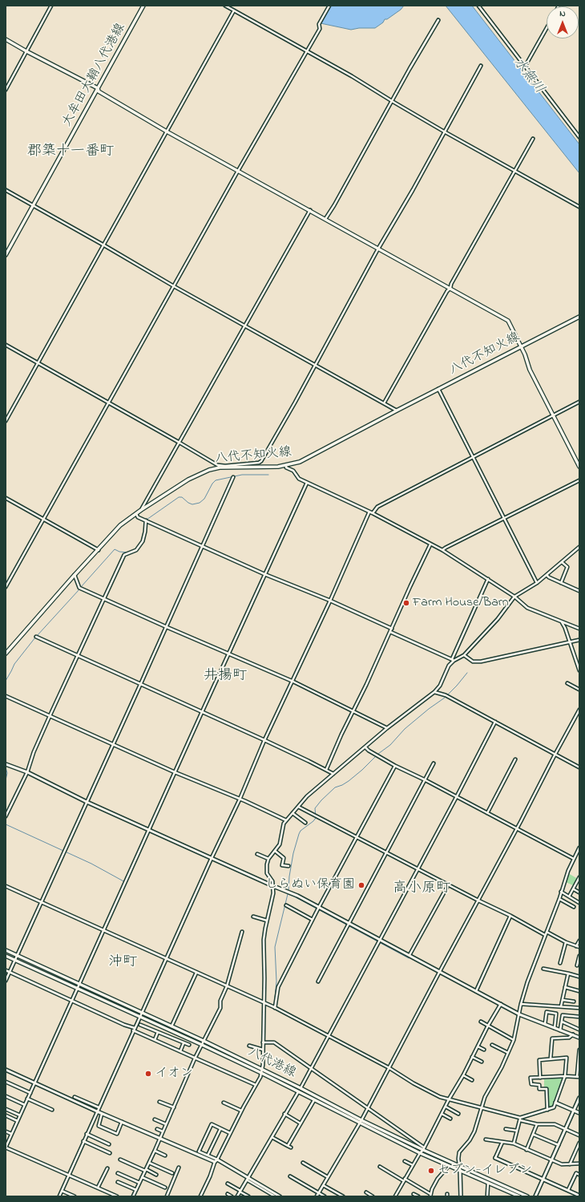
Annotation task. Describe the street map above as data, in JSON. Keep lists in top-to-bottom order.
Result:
{
  "streets": {
    "main road": ["大牟田大鞘八代港線", "八代不知火線", "八代港線"]
  },
  "districts": [
    "郡築十一番町",
    "井揚町",
    "高小原町",
    "沖町"
  ],
  "water": ["水無川"],
  "places": [
    "Farm House/Barn",
    "しらぬい保育園",
    "イオン",
    "セブン-イレブン"
  ],
  "north": "top"
}
